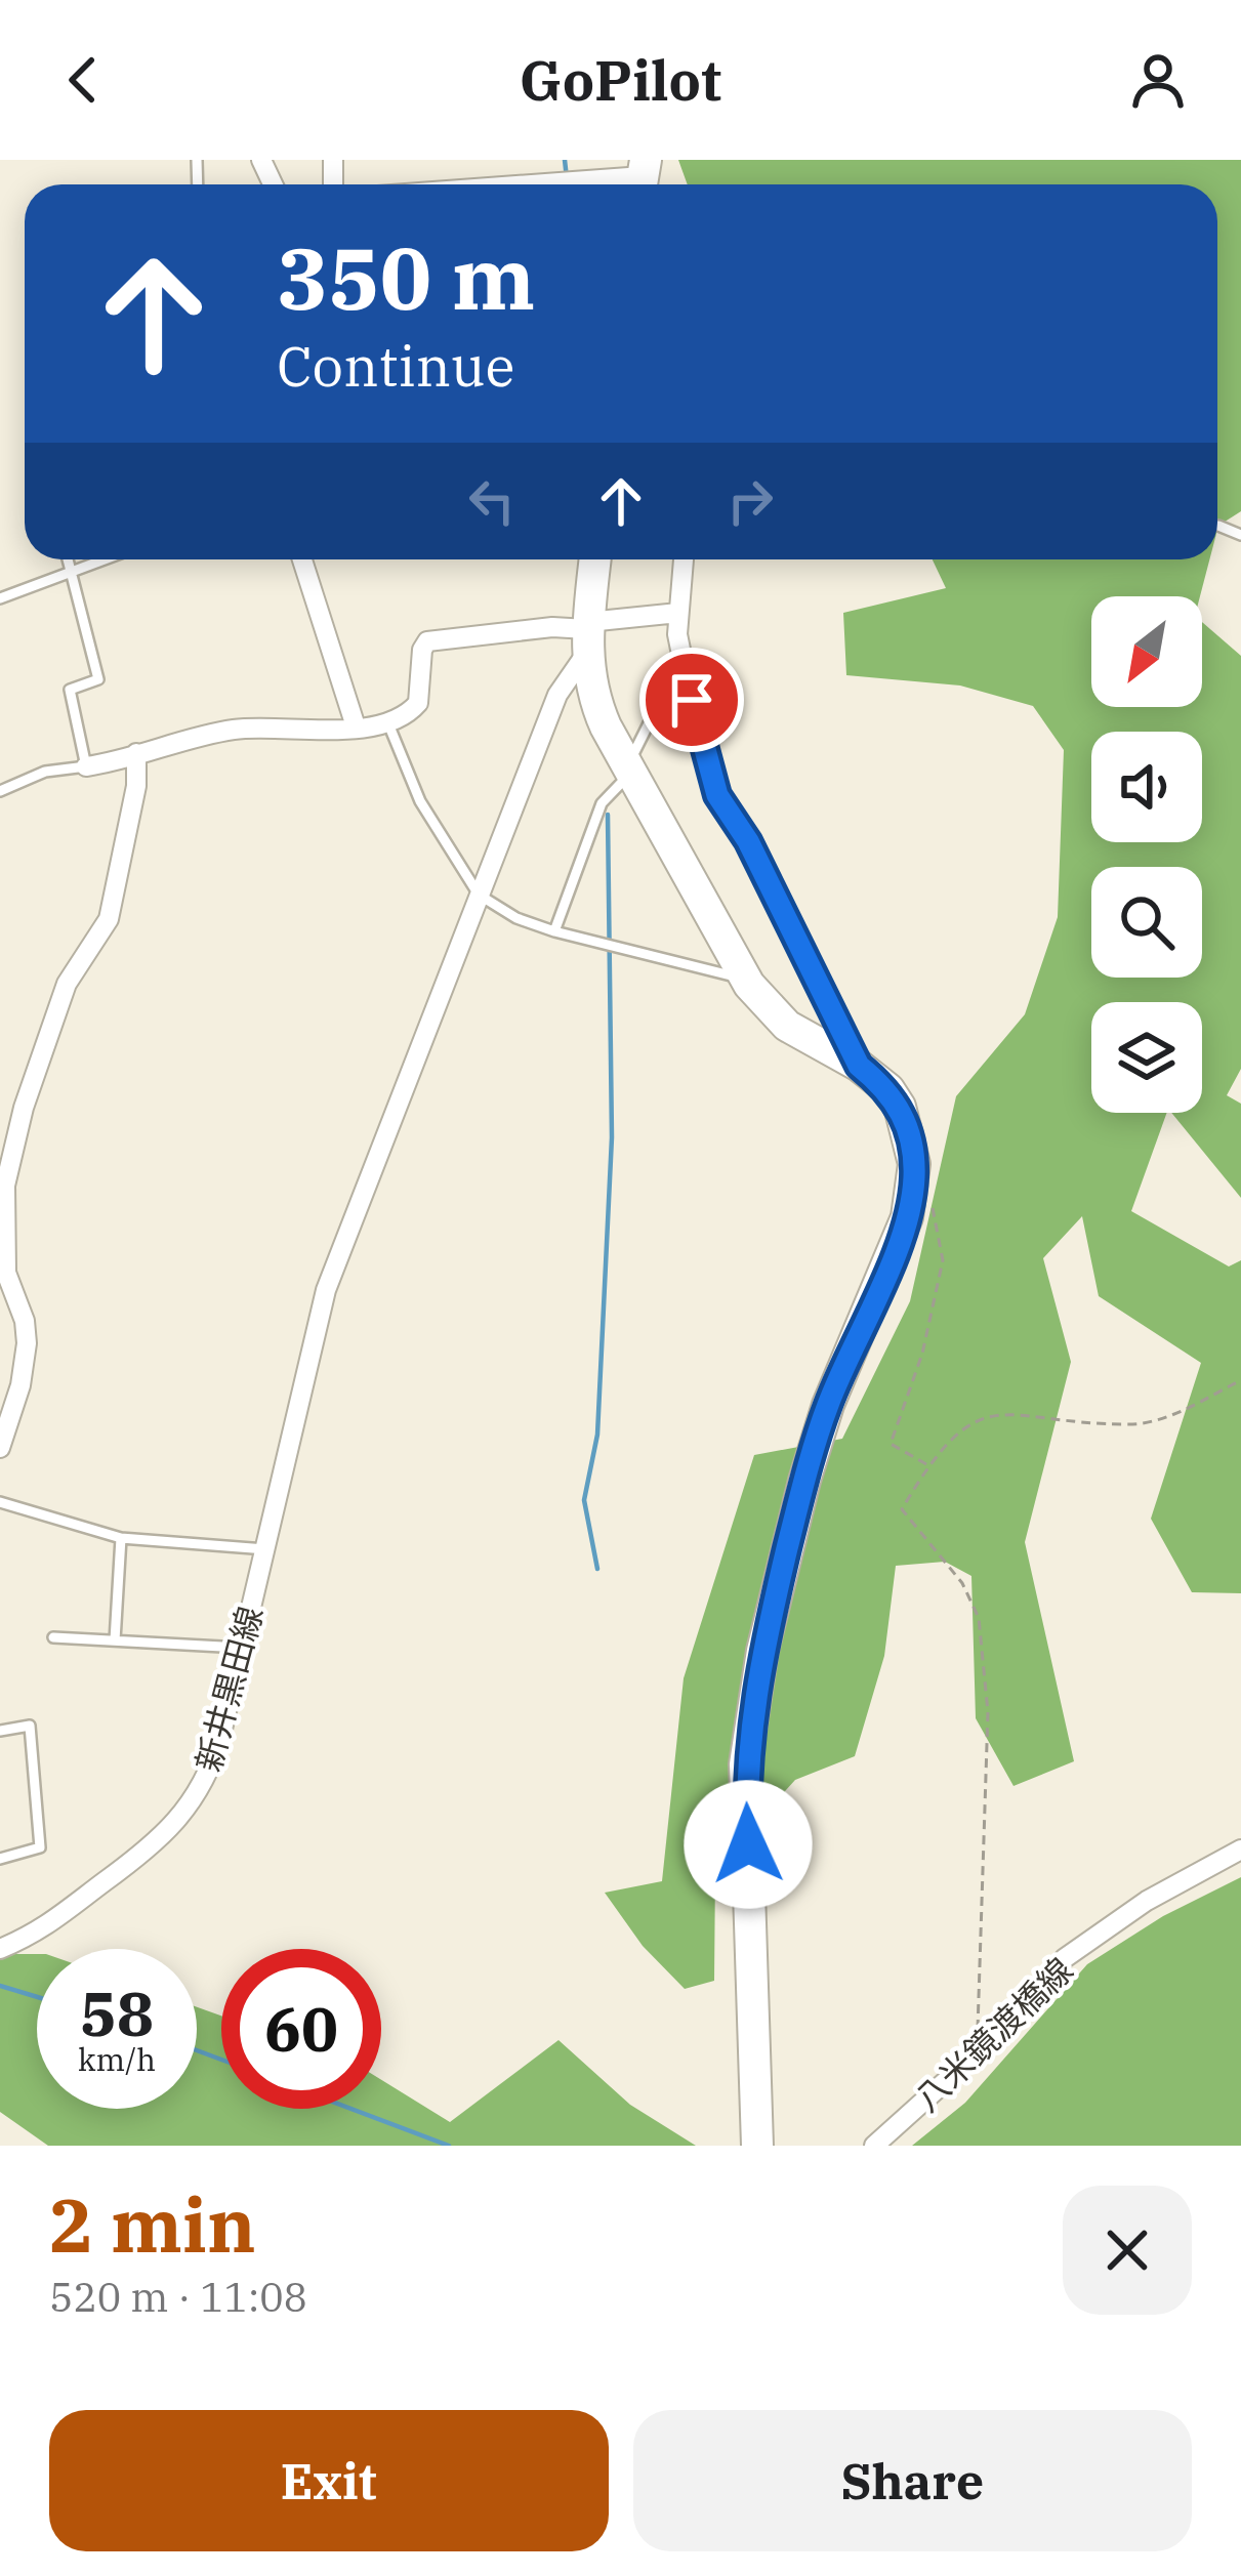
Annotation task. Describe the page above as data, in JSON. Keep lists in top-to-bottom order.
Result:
{
  "streets": {
    "street": ["新井黒田線", "八米鏡渡橋線"]
  },
  "north": "bottom left",
  "page": {
    "header": "GoPilot",
    "turn": ["350 m", "Continue"],
    "speed": "58 km/h",
    "limit": "60",
    "heading": ["2 min", "520 m · 11:08"],
    "buttons": ["Exit", "Share"]
  }
}
